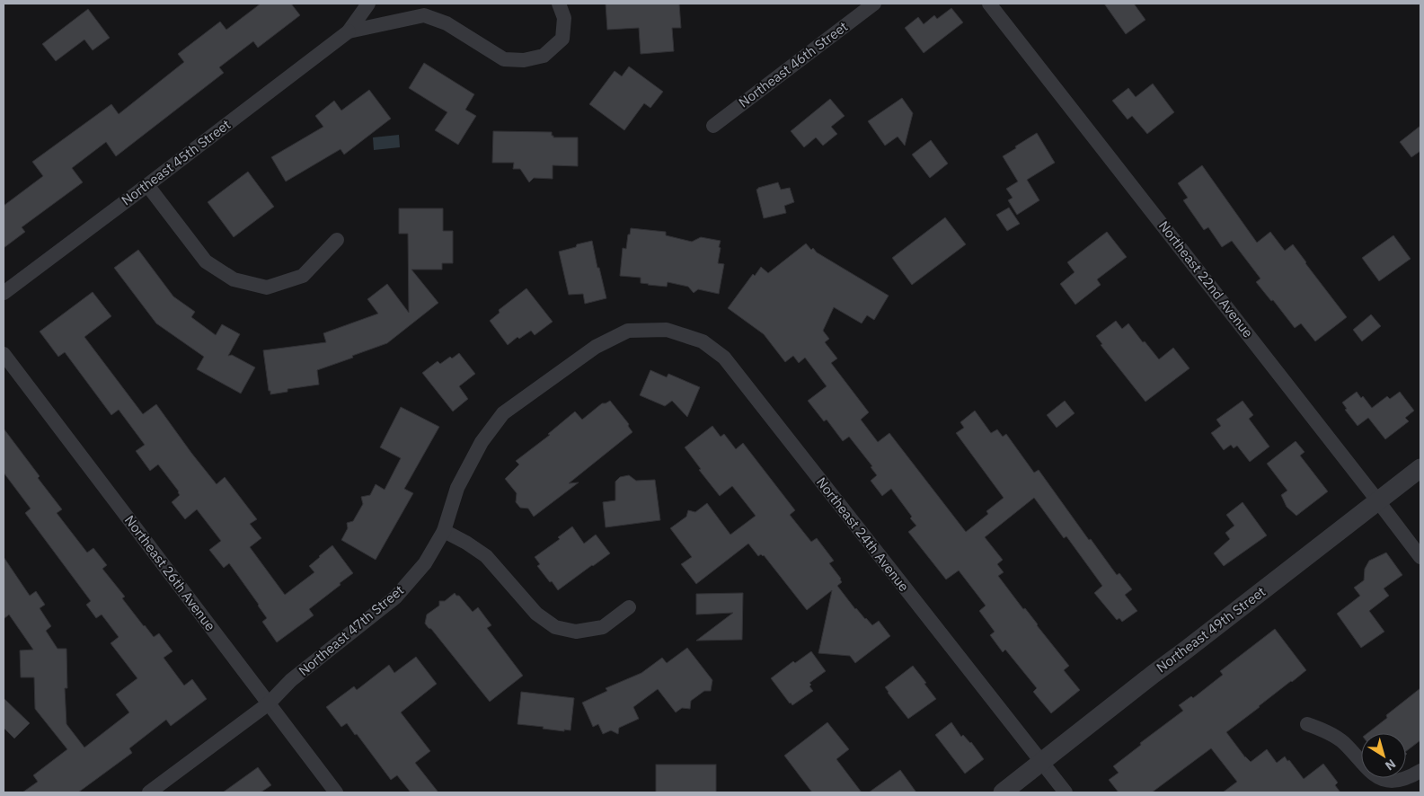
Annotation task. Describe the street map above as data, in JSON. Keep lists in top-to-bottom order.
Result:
{
  "streets": {
    "street": [
      "Northeast 46th Street",
      "Northeast 45th Street",
      "Northeast 22nd Avenue",
      "Northeast 24th Avenue",
      "Northeast 26th Avenue",
      "Northeast 49th Street",
      "Northeast 47th Street"
    ]
  },
  "crossings": [
    ["Northeast 22nd Avenue", "Northeast 49th Street"],
    ["Northeast 24th Avenue", "Northeast 49th Street"],
    ["Northeast 24th Avenue", "Northeast 47th Street"],
    ["Northeast 26th Avenue", "Northeast 47th Street"]
  ],
  "north": "bottom right"
}
